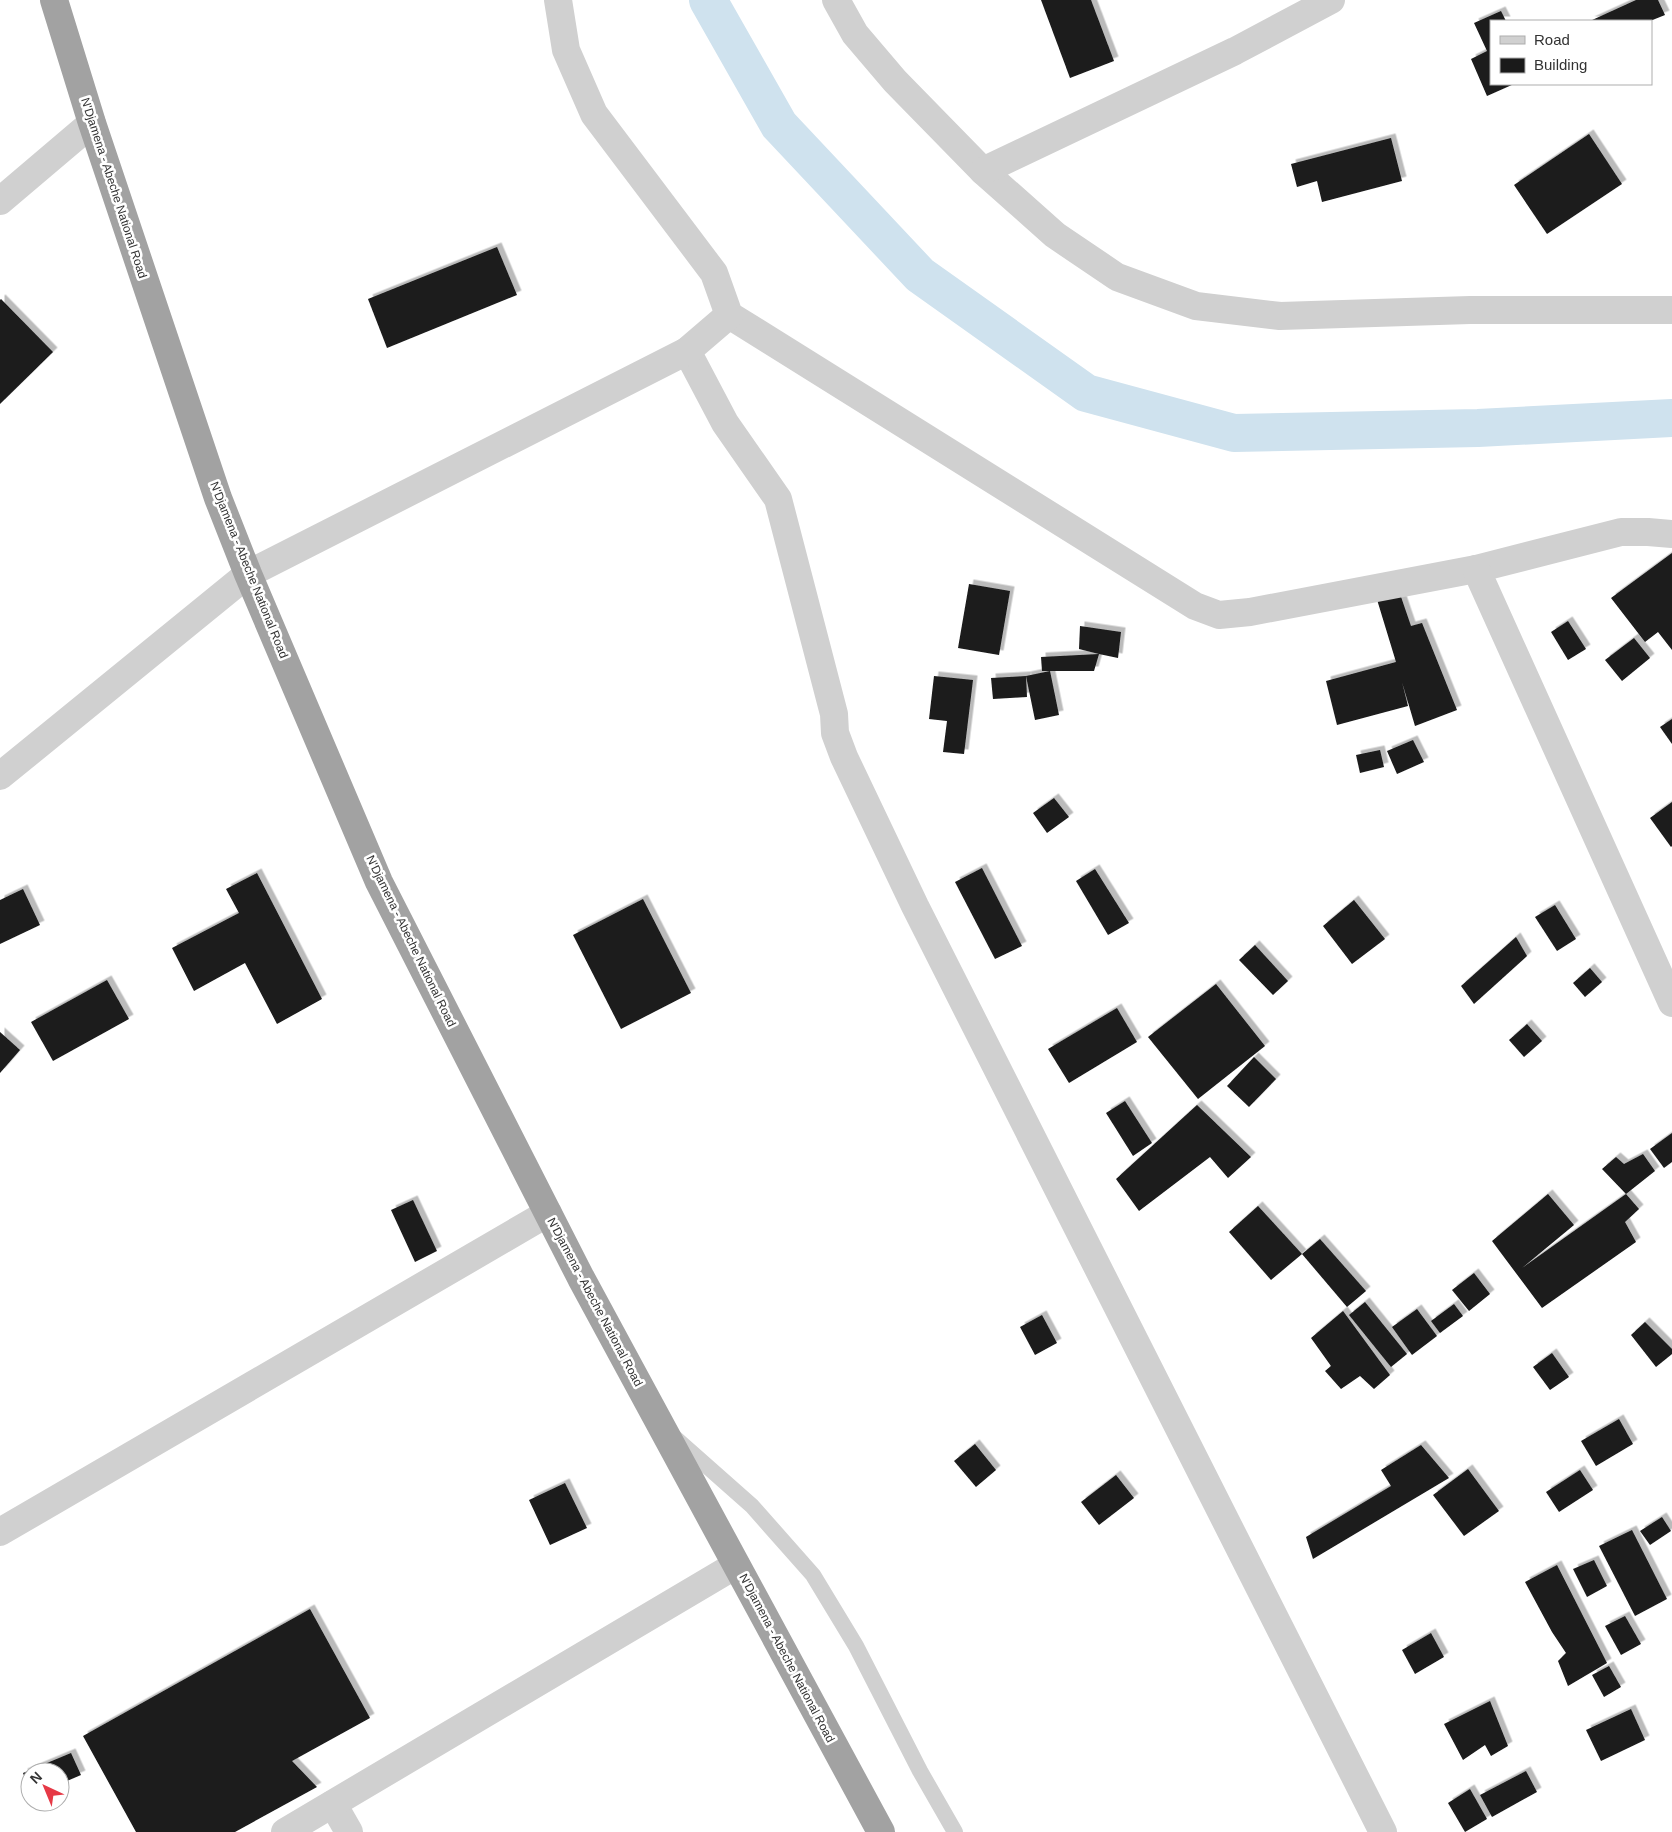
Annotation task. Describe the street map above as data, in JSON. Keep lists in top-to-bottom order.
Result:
{
  "streets": {
    "highway": ["N'Djamena - Abeche National Road"]
  },
  "legend": ["Road", "Building"],
  "north": "top left"
}
